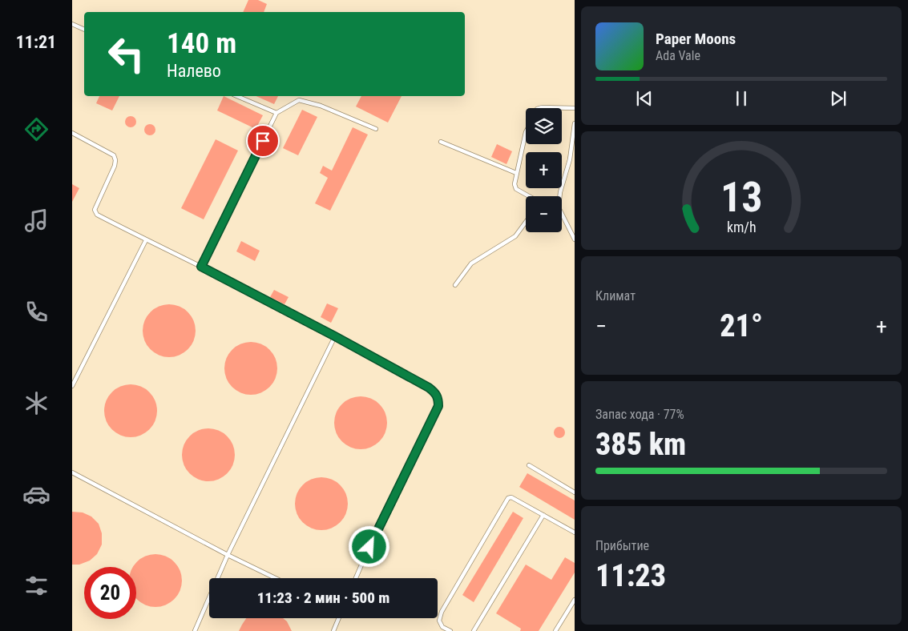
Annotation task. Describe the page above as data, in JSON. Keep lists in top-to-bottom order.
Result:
{
  "page": {
    "tabs": "11:21",
    "turn": ["140 m", "Налево"],
    "song": ["Paper Moons", "Ada Vale"],
    "map_buttons": ["+", "−"],
    "tile": [
      "Климат",
      ["Запас хода · 77%", "385 km"],
      ["Прибытие", "11:23"]
    ],
    "heat": ["−", "21°", "+"],
    "limit": "20",
    "trip": "11:23 · 2 мин · 500 m",
    "gauge": ["13", "km/h"]
  }
}
